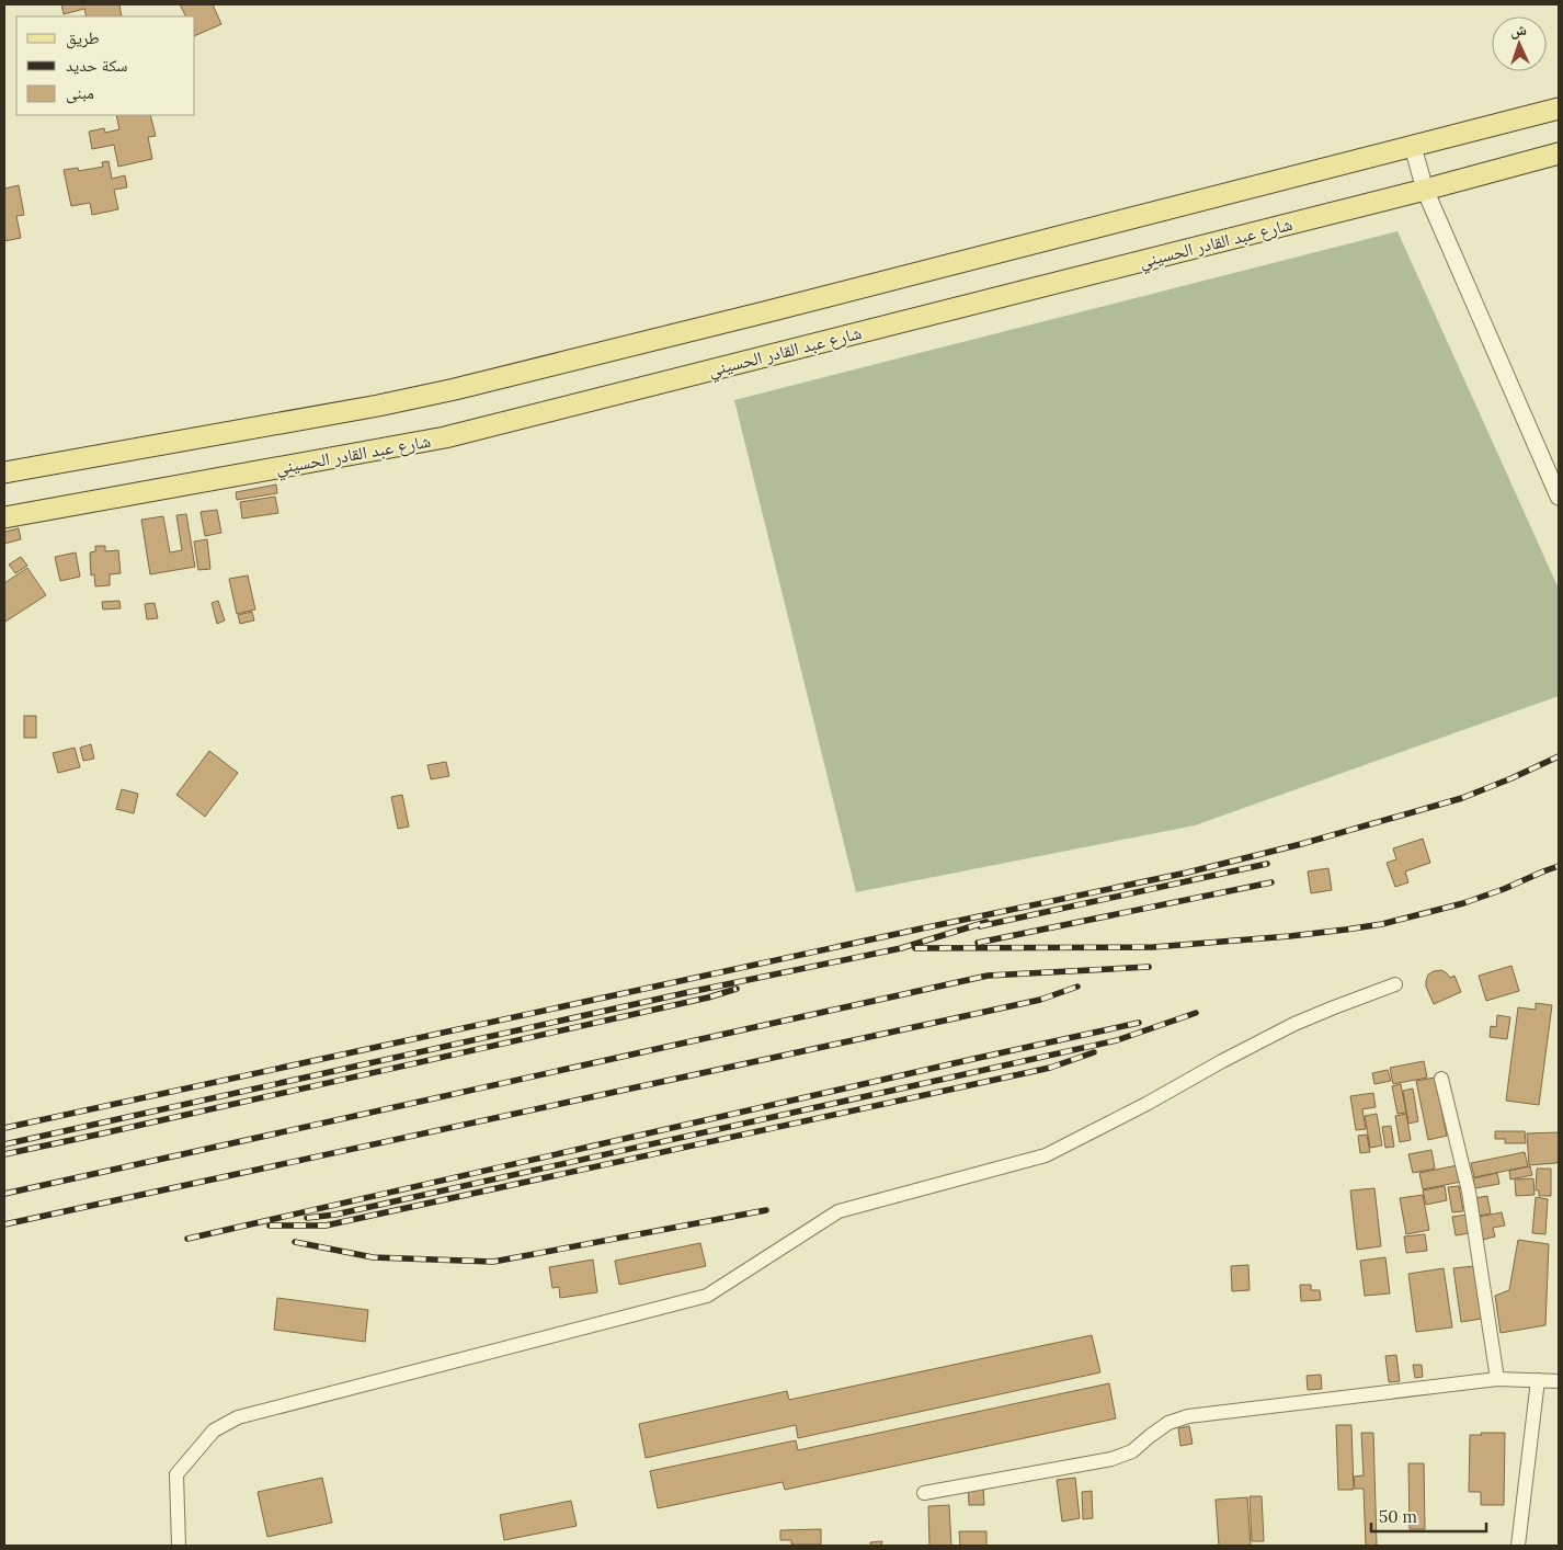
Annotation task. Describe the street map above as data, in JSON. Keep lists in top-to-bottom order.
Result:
{
  "streets": {
    "main road": ["شارع عبد القادر الحسيني"]
  },
  "legend": ["طريق", "سكة حديد", "مبنى"],
  "scale_bar": "50 m",
  "north": "top"
}
